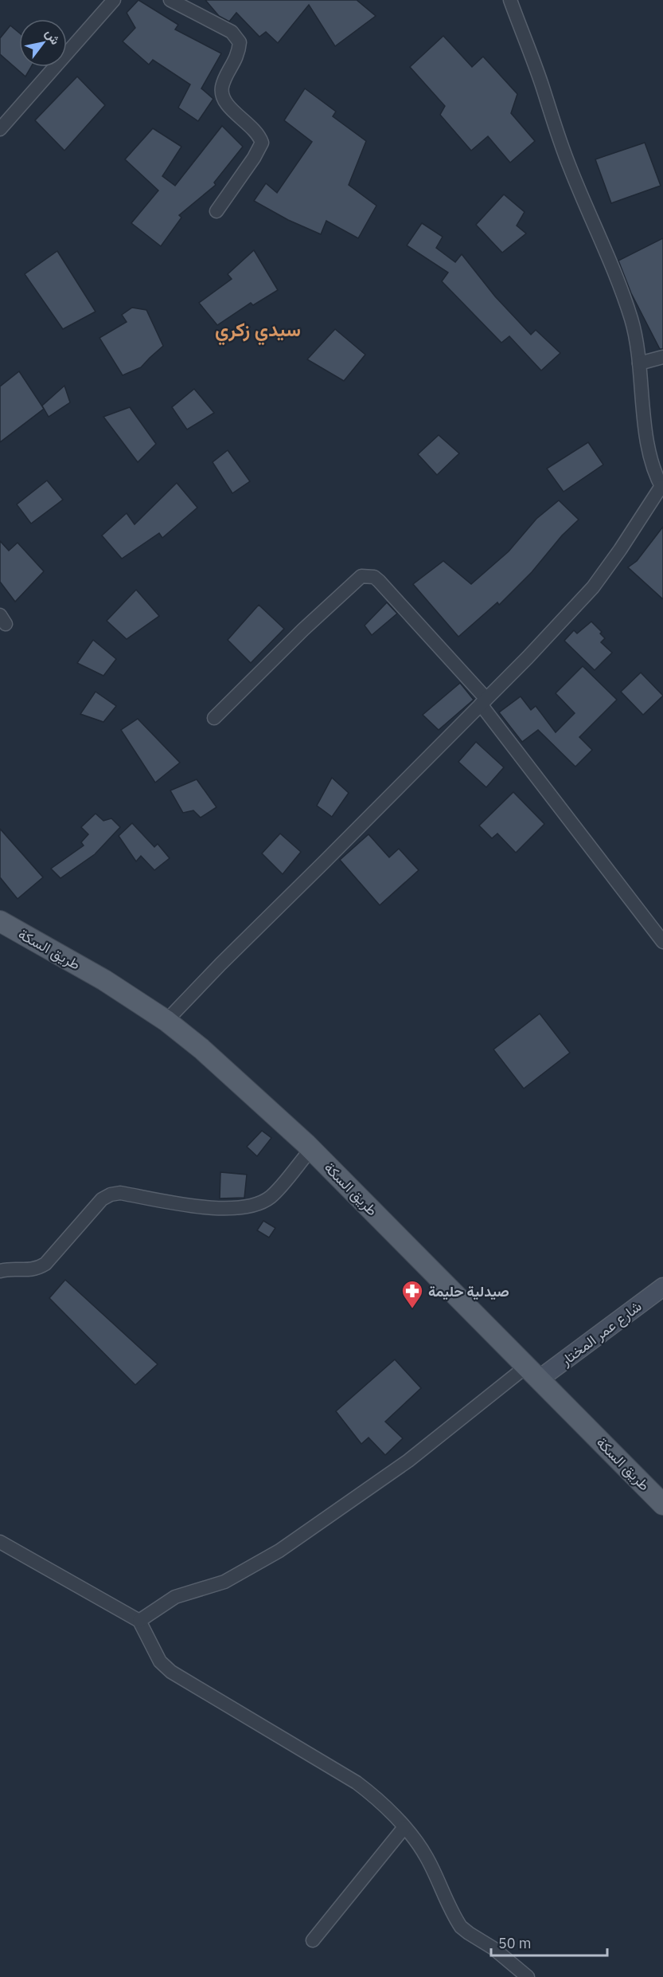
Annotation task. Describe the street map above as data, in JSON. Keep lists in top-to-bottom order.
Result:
{
  "streets": {
    "main road": ["طريق السكة"],
    "street": ["شارع عمر المختار"]
  },
  "crossings": [
    ["طريق السكة", "شارع عمر المختار"]
  ],
  "districts": ["سيدي زكري"],
  "places": {
    "pharmacy": ["صيدلية حليمة"]
  },
  "scale_bar": "50 m",
  "north": "top right"
}
